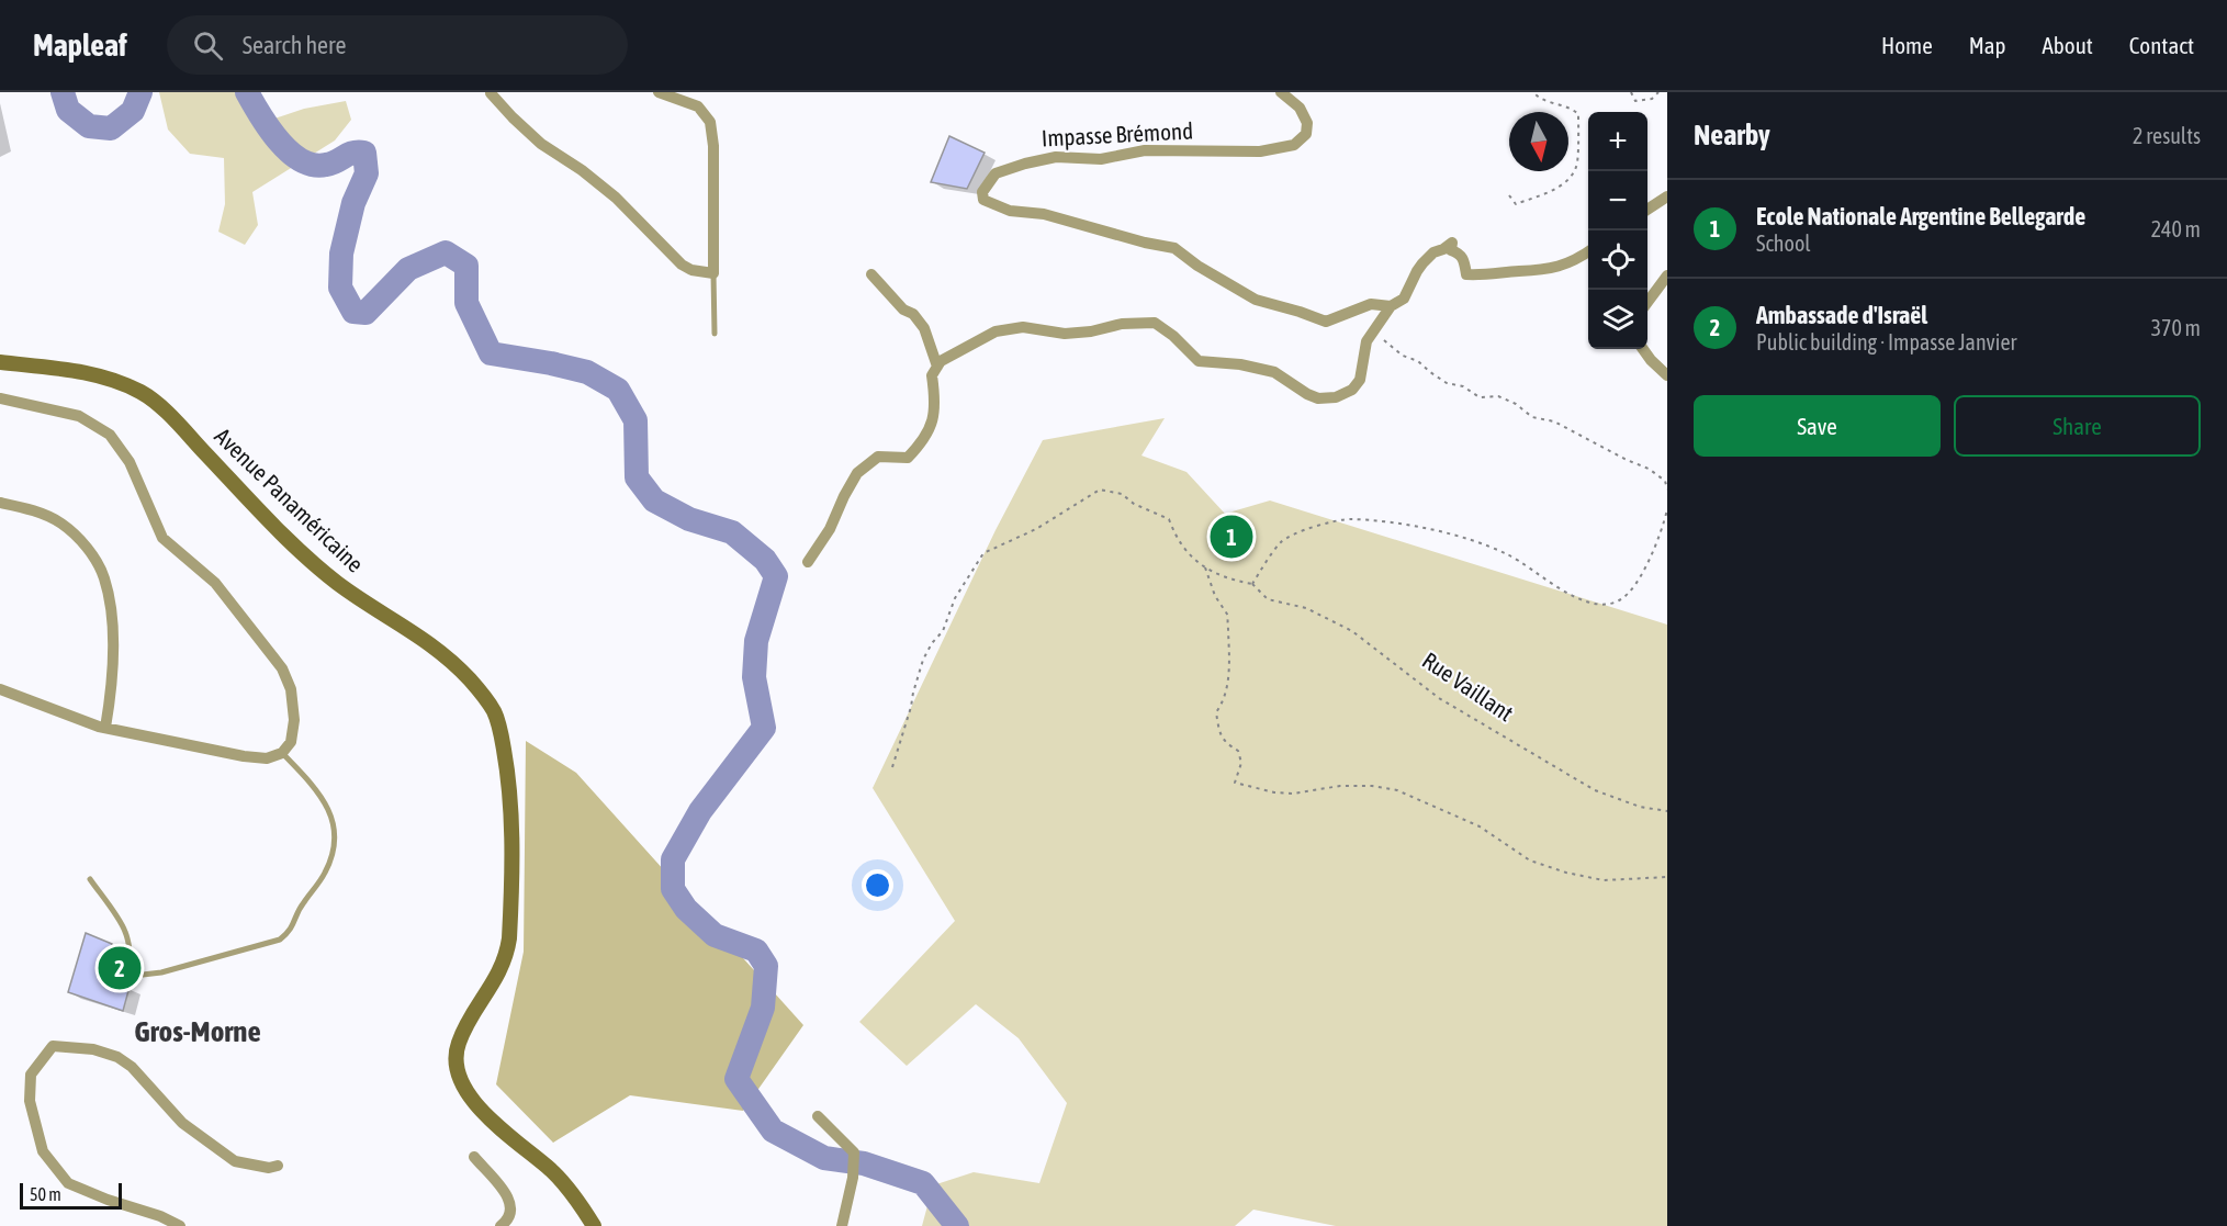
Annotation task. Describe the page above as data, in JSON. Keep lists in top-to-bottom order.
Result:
{
  "streets": {
    "main road": ["Avenue Panaméricaine"],
    "street": ["Impasse Brémond"],
    "path": ["Rue Vaillant"]
  },
  "districts": ["Gros-Morne"],
  "scale_bar": "50 m",
  "north": "bottom",
  "page": {
    "header": "Mapleaf",
    "search": "Search here",
    "nav": [
      "Home",
      "Map",
      "About",
      "Contact"
    ],
    "heading": ["Nearby", "2 results"],
    "map_buttons": ["+", "−"],
    "list": [
      {
        "mark": "1",
        "name": "Ecole Nationale Argentine Bellegarde",
        "note": "School",
        "value": "240 m"
      },
      {
        "mark": "2",
        "name": "Ambassade d'Israël",
        "note": "Public building · Impasse Janvier",
        "value": "370 m"
      }
    ],
    "buttons": ["Save", "Share"],
    "pins": ["1", "2"],
    "scale": "50 m"
  }
}
